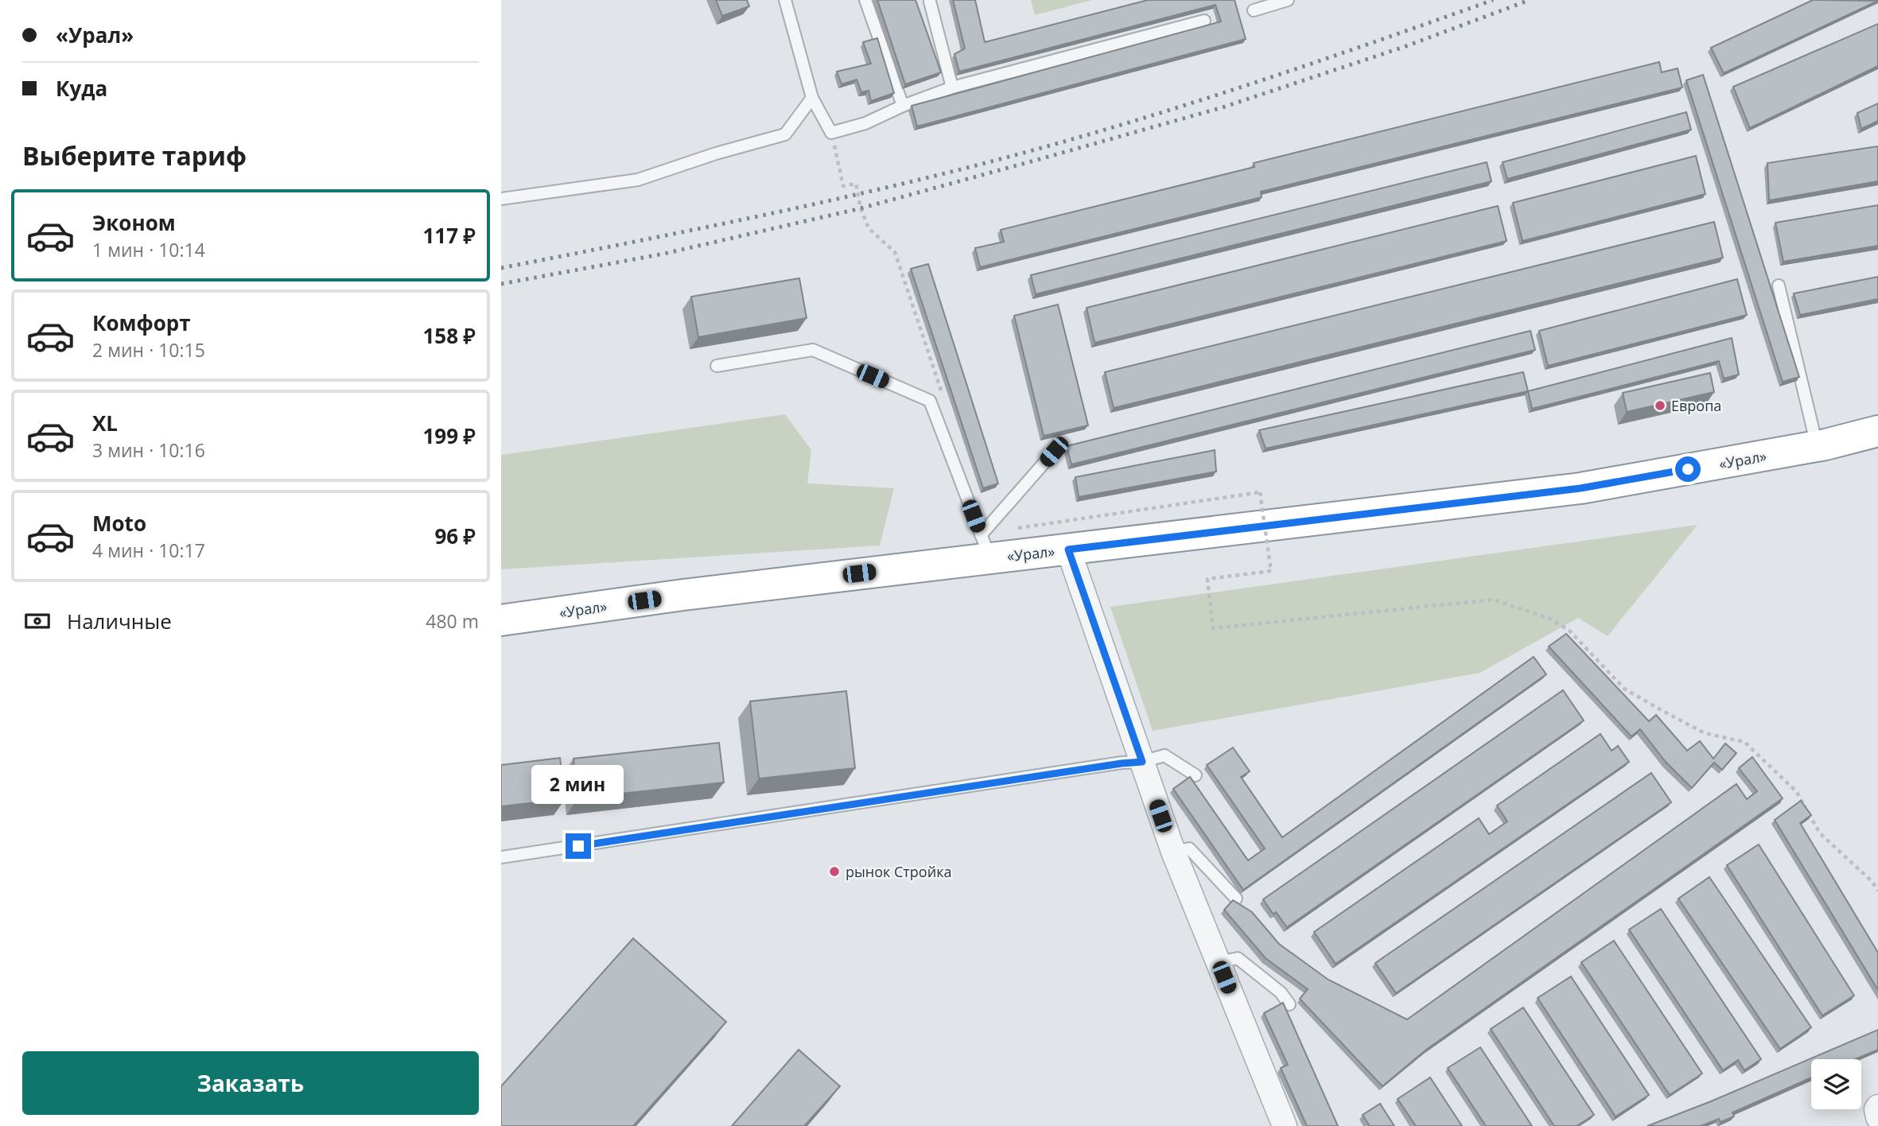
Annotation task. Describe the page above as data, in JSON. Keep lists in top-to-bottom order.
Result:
{
  "streets": {
    "highway": ["«Урал»"]
  },
  "places": ["Европа", "рынок Стройка"],
  "page": {
    "banner": ["«Урал»", "Куда"],
    "heading": "Выберите тариф",
    "list": [
      {
        "name": "Эконом",
        "note": "1 мин · 10:14",
        "value": "117 ₽"
      },
      {
        "name": "Комфорт",
        "note": "2 мин · 10:15",
        "value": "158 ₽"
      },
      {
        "name": "XL",
        "note": "3 мин · 10:16",
        "value": "199 ₽"
      },
      {
        "name": "Moto",
        "note": "4 мин · 10:17",
        "value": "96 ₽"
      }
    ],
    "pay": ["Наличные", "480 m"],
    "bubble": "2 мин",
    "buttons": "Заказать"
  }
}
